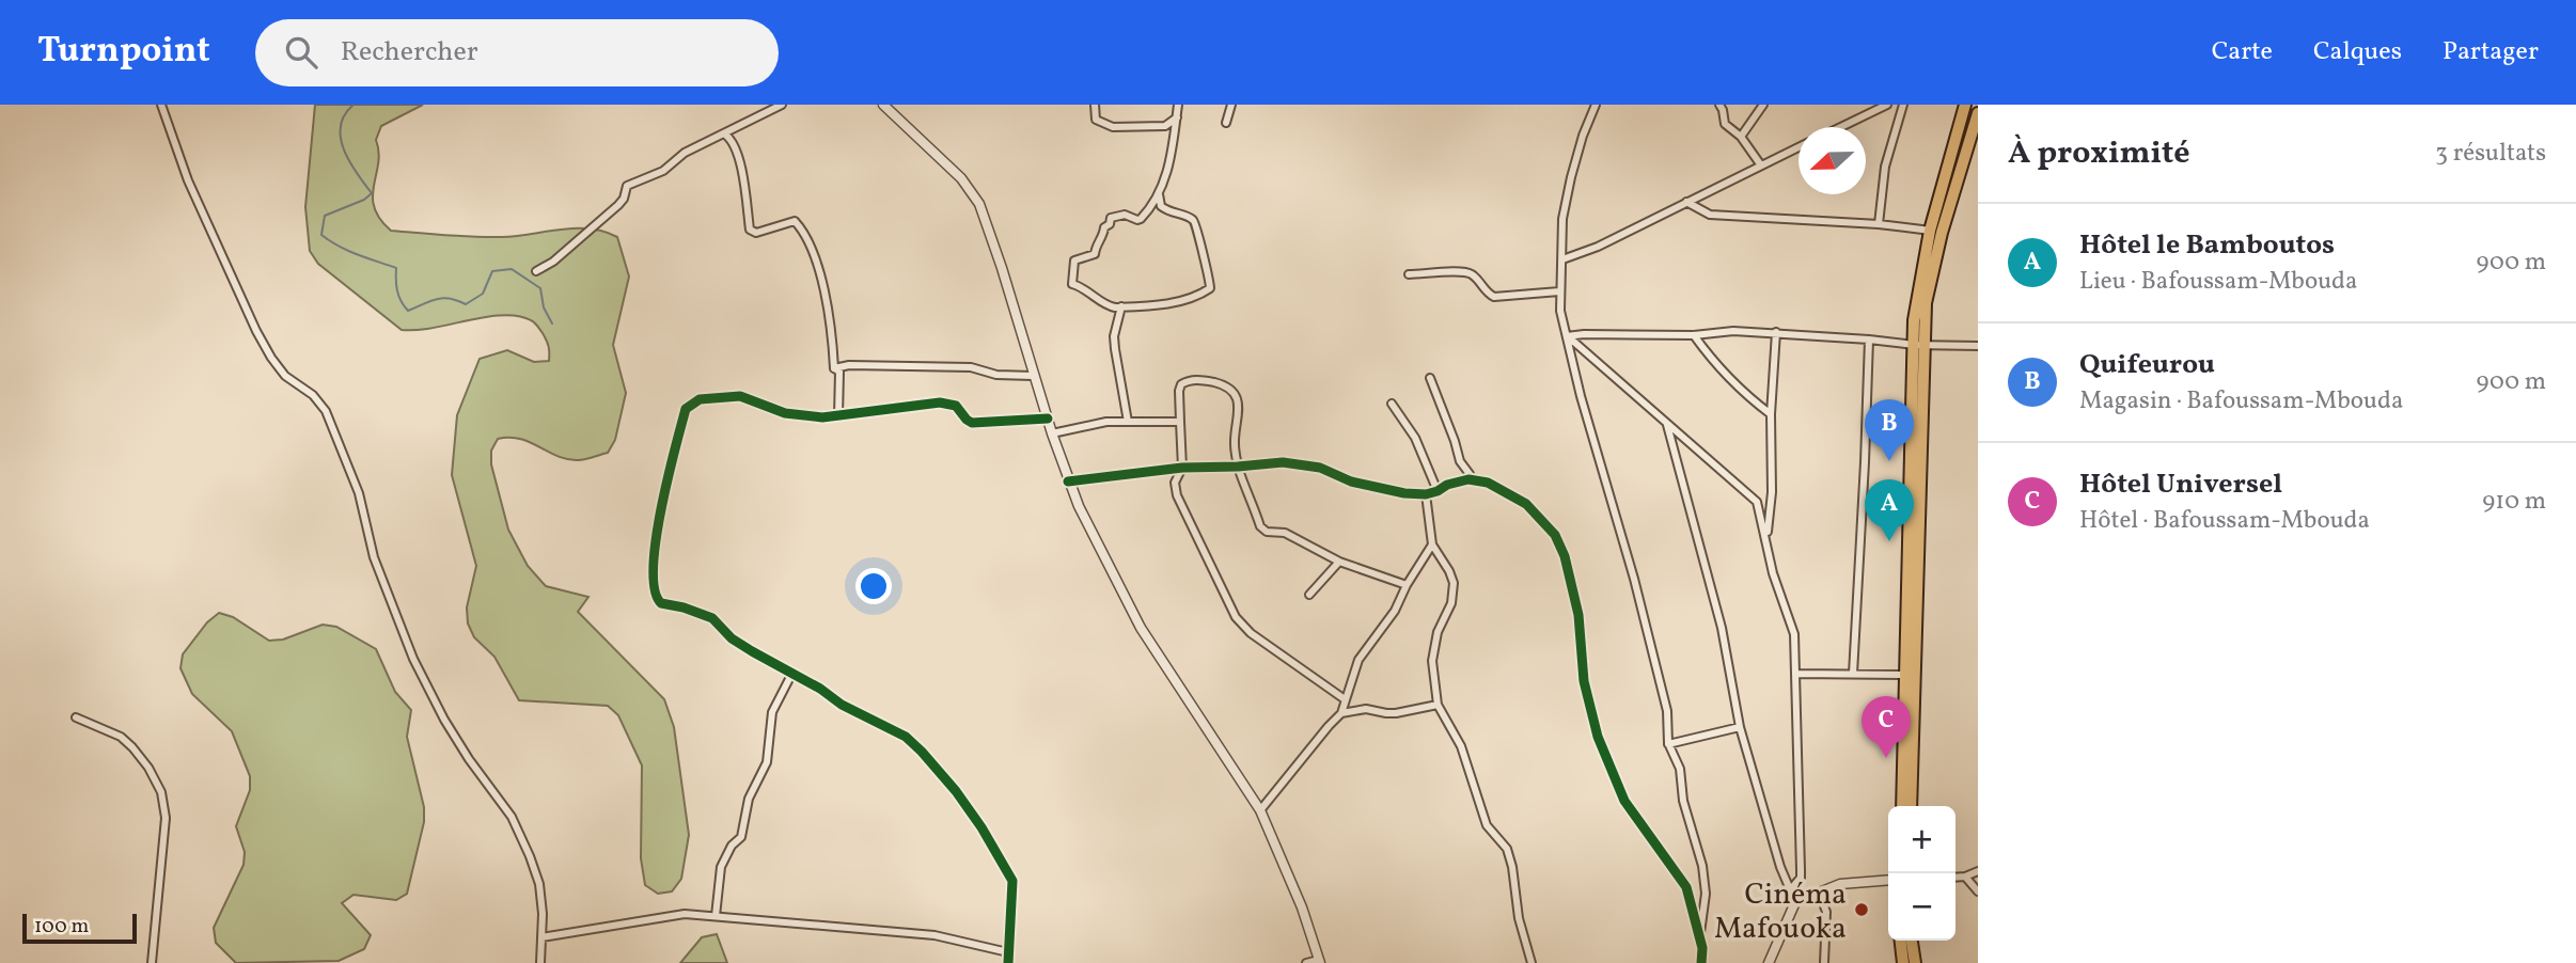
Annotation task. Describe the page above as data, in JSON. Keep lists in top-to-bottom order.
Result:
{
  "places": ["Cinéma Mafouoka"],
  "scale_bar": "100 m",
  "north": "left",
  "page": {
    "header": "Turnpoint",
    "search": "Rechercher",
    "nav": ["Carte", "Calques", "Partager"],
    "heading": ["À proximité", "3 résultats"],
    "list": [
      {
        "mark": "A",
        "name": "Hôtel le Bamboutos",
        "note": "Lieu · Bafoussam-Mbouda",
        "value": "900 m"
      },
      {
        "mark": "B",
        "name": "Quifeurou",
        "note": "Magasin · Bafoussam-Mbouda",
        "value": "900 m"
      },
      {
        "mark": "C",
        "name": "Hôtel Universel",
        "note": "Hôtel · Bafoussam-Mbouda",
        "value": "910 m"
      }
    ],
    "pins": ["B", "A", "C"],
    "map_buttons": ["+", "−"],
    "scale": "100 m"
  }
}
